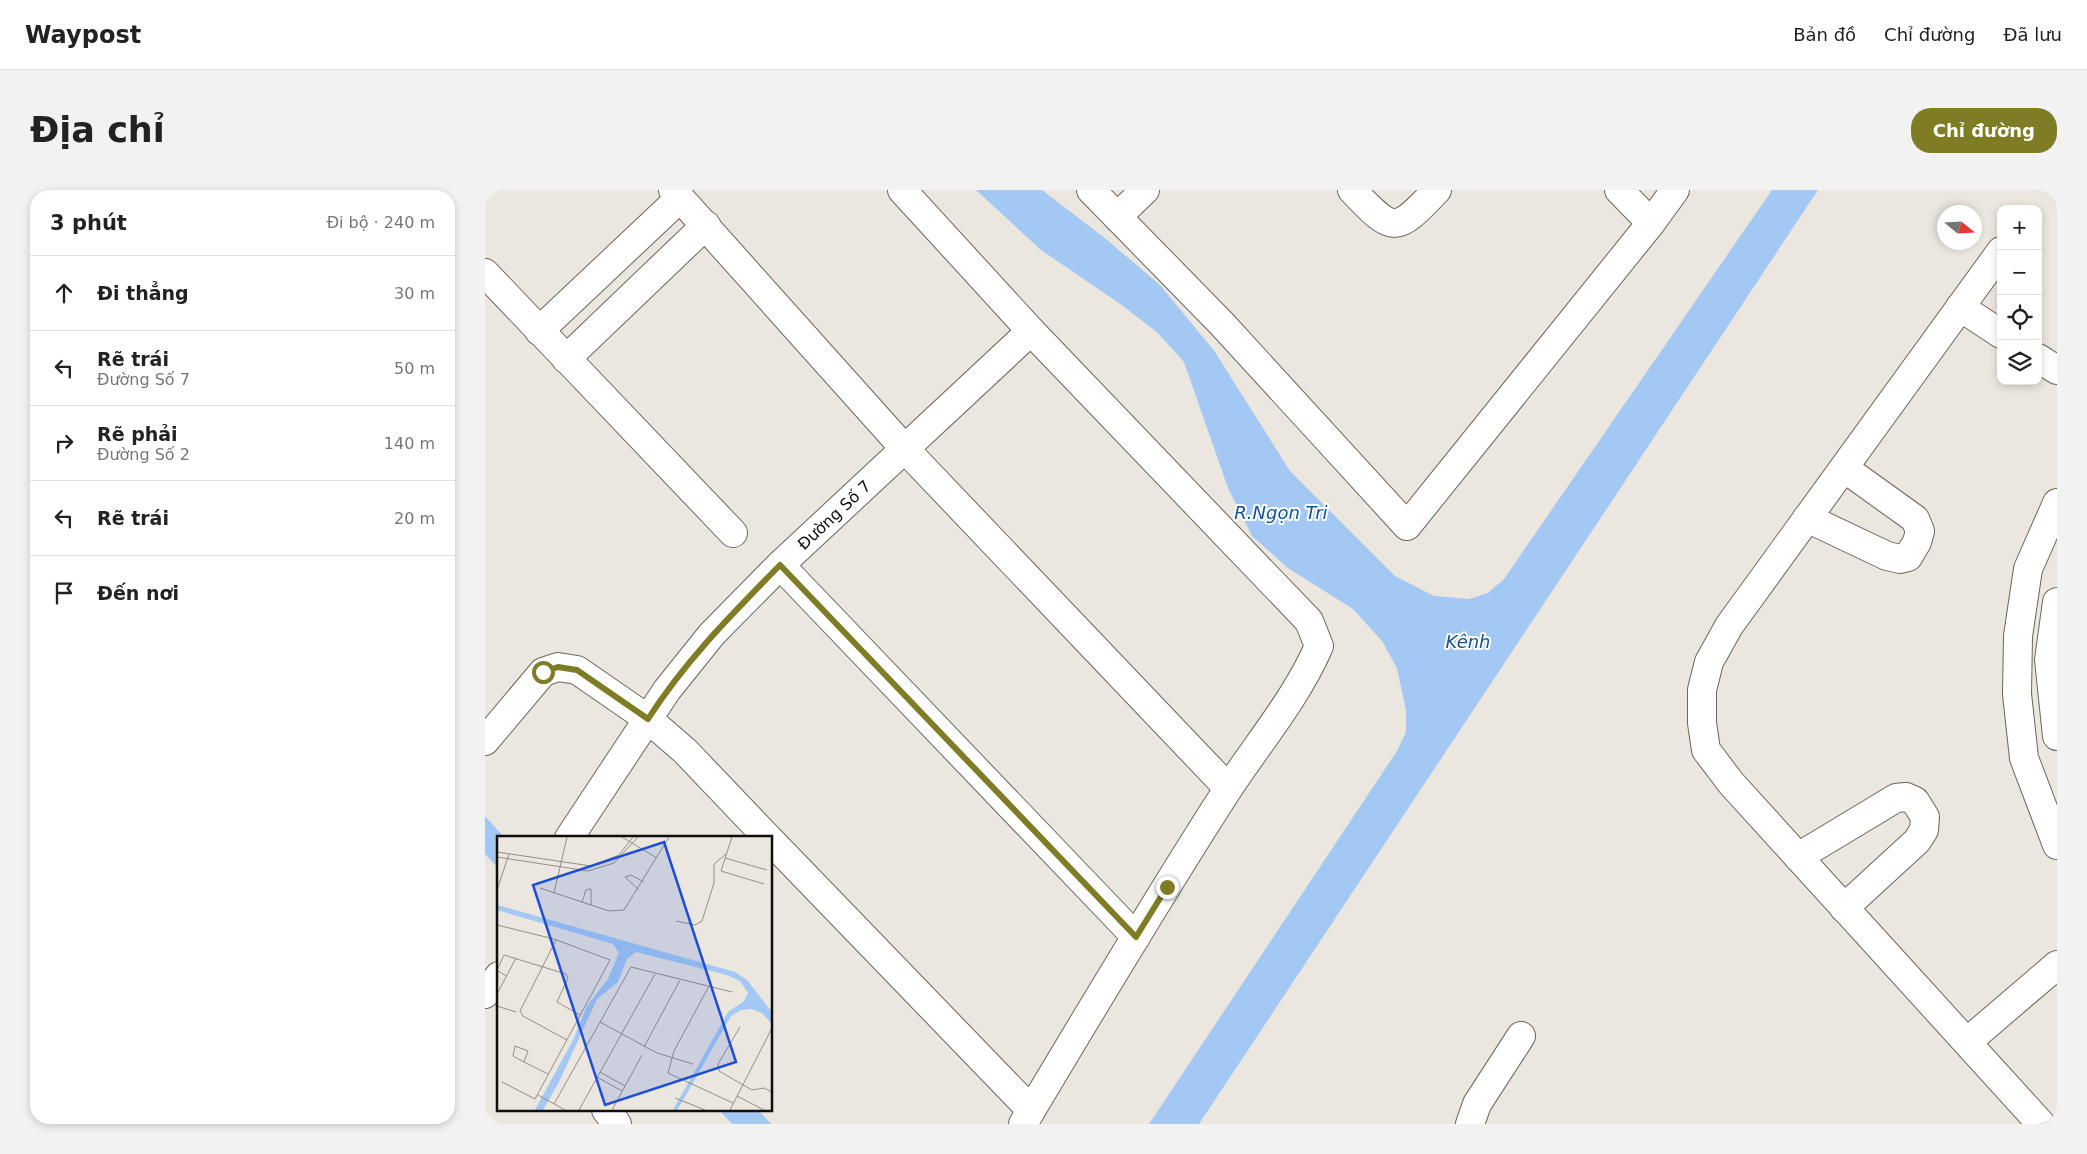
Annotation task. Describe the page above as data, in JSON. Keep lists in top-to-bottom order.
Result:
{
  "streets": {
    "street": ["Đường Số 7"]
  },
  "water": ["R.Ngọn Tri", "Kênh"],
  "north": "right",
  "page": {
    "header": "Waypost",
    "nav": ["Bản đồ", "Chỉ đường", "Đã lưu"],
    "buttons": "Chỉ đường",
    "title": "Địa chỉ",
    "heading": ["3 phút", "Đi bộ · 240 m"],
    "map_buttons": ["+", "−"],
    "list": [
      ["Đi thẳng", "30 m"],
      ["Rẽ trái", "Đường Số 7", "50 m"],
      ["Rẽ phải", "Đường Số 2", "140 m"],
      ["Rẽ trái", "20 m"],
      "Đến nơi"
    ]
  }
}
